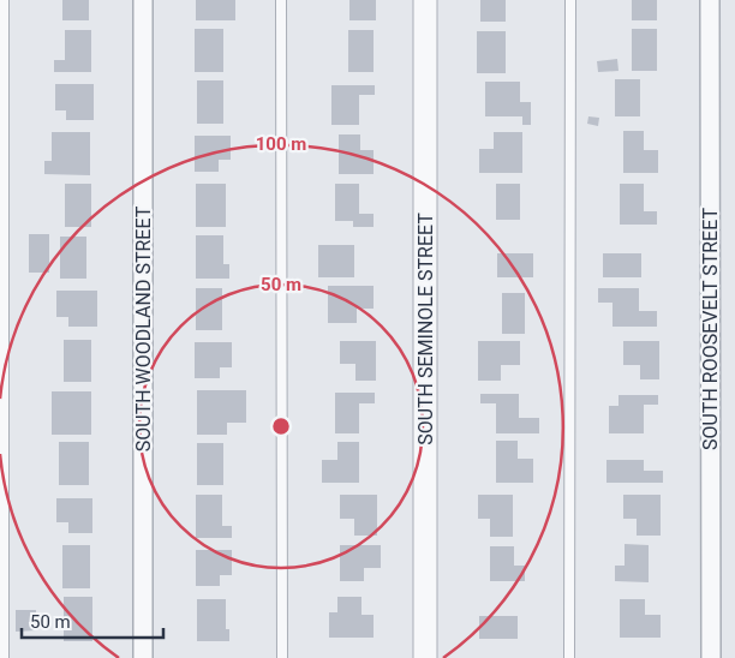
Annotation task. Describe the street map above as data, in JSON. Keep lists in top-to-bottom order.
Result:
{
  "streets": {
    "street": ["SOUTH WOODLAND STREET", "SOUTH SEMINOLE STREET", "SOUTH ROOSEVELT STREET"]
  },
  "scale_bar": "50 m",
  "rings": ["100 m", "50 m"]
}
